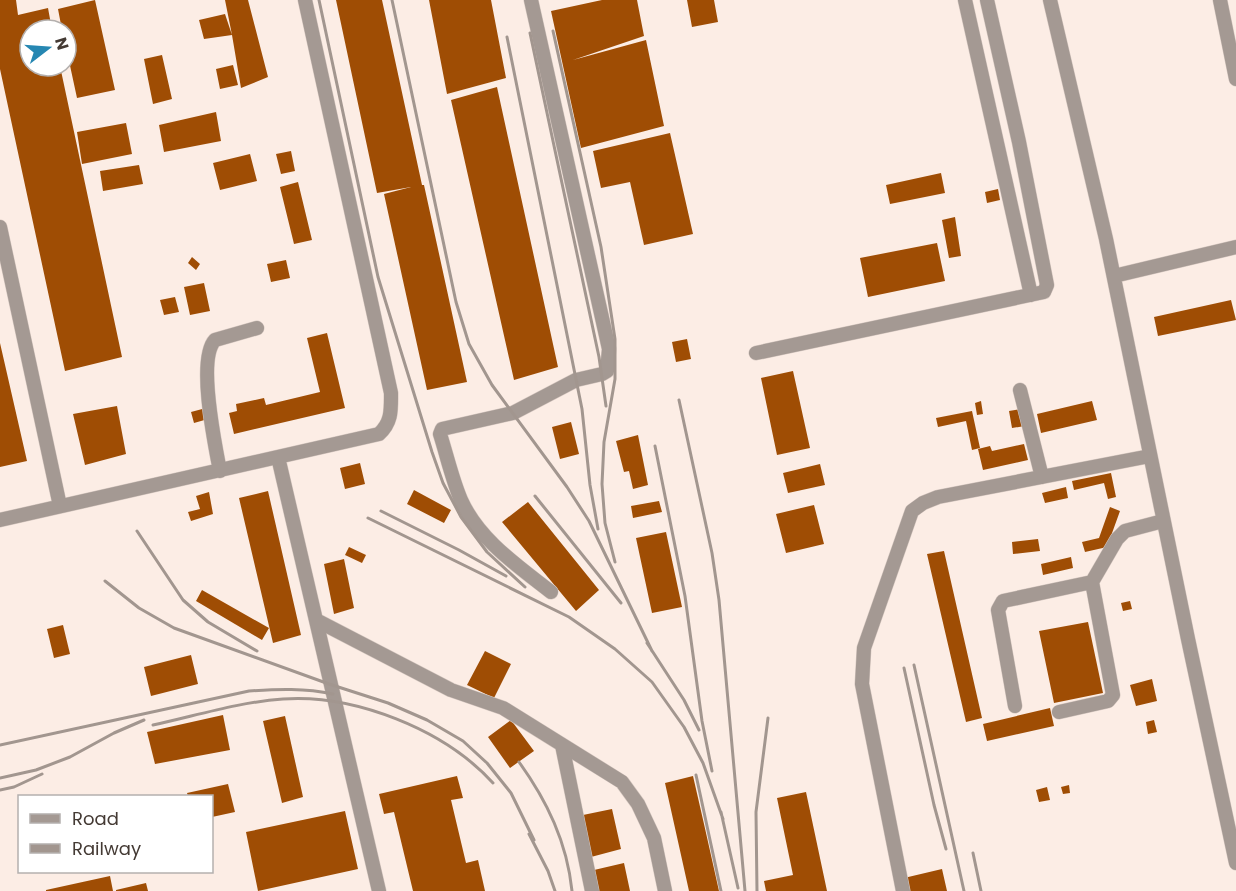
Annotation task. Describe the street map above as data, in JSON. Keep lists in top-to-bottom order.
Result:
{
  "legend": ["Road", "Railway"],
  "north": "right"
}
